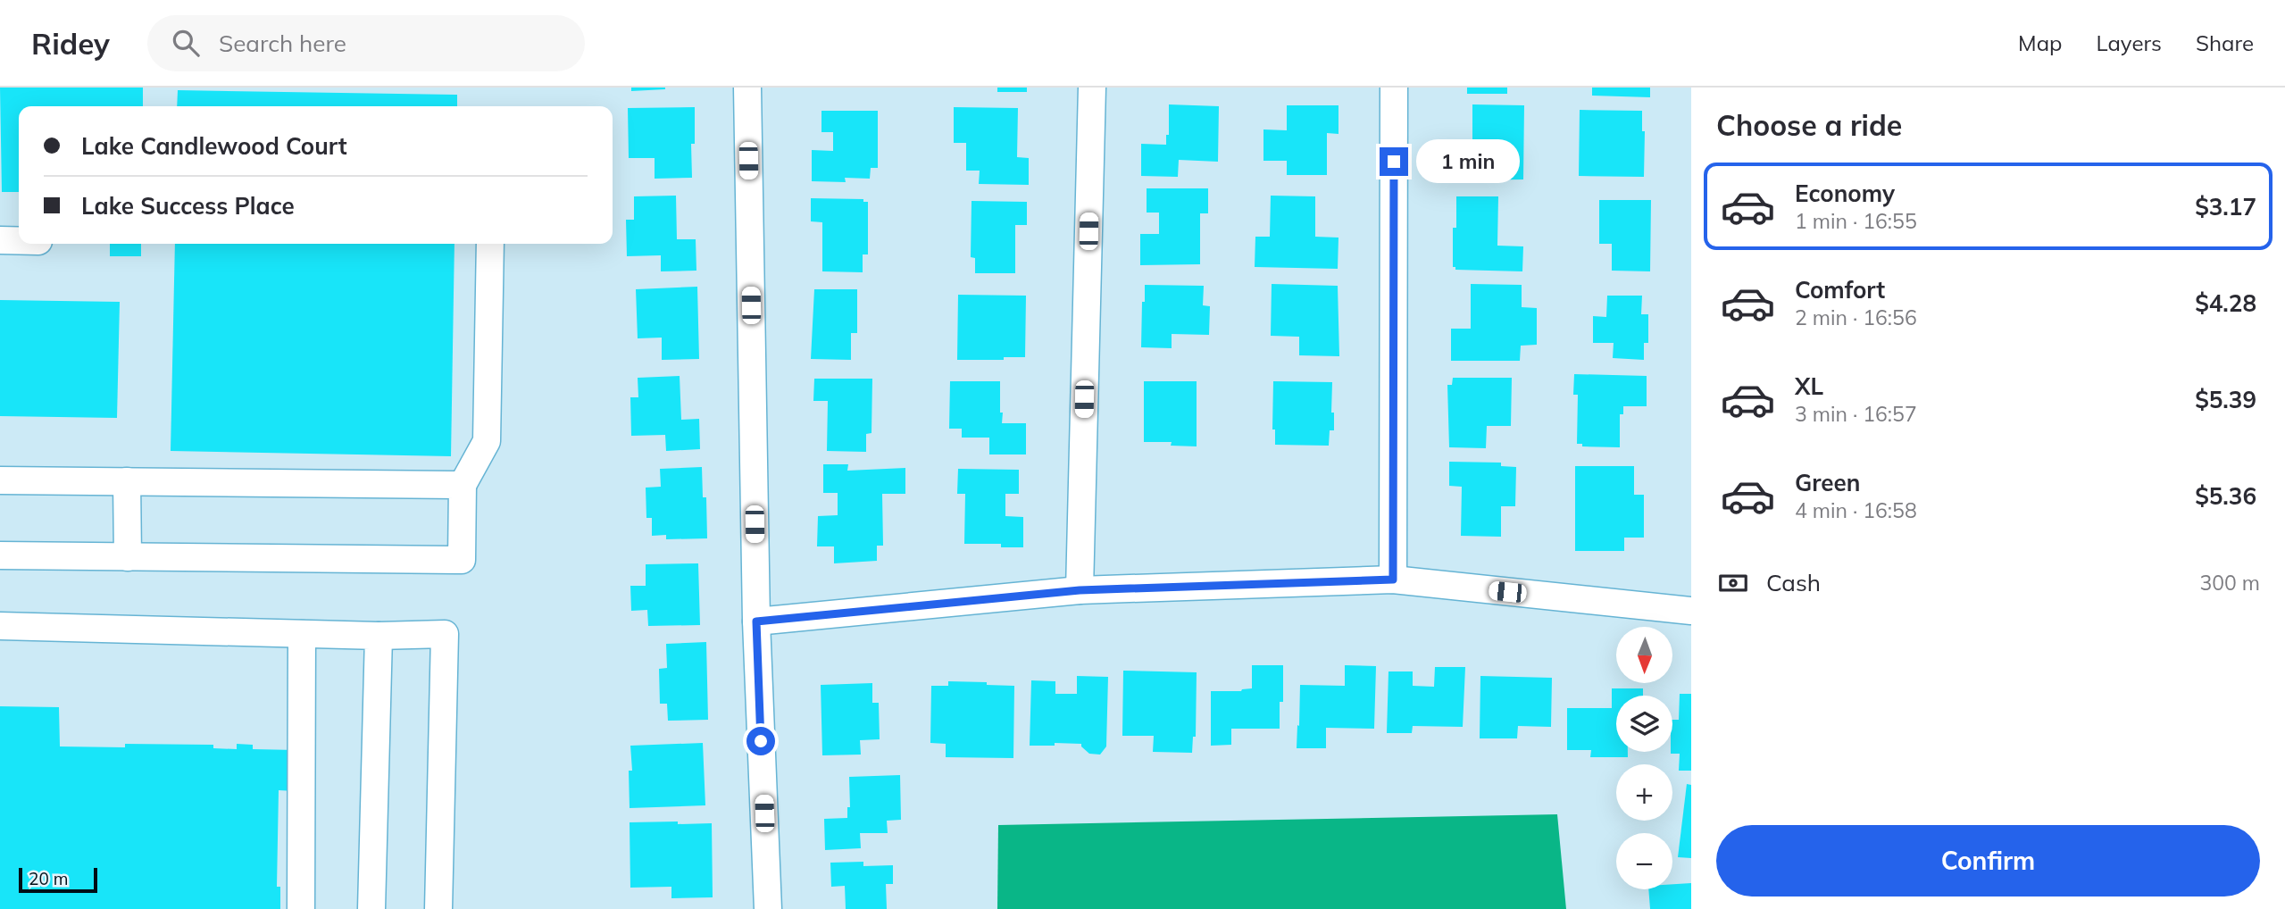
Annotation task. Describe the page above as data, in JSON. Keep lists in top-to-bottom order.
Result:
{
  "scale_bar": "20 m",
  "north": "bottom",
  "page": {
    "header": "Ridey",
    "search": "Search here",
    "nav": ["Map", "Layers", "Share"],
    "heading": "Choose a ride",
    "banner": ["Lake Candlewood Court", "Lake Success Place"],
    "bubble": "1 min",
    "list": [
      {
        "name": "Economy",
        "note": "1 min · 16:55",
        "value": "$3.17"
      },
      {
        "name": "Comfort",
        "note": "2 min · 16:56",
        "value": "$4.28"
      },
      {
        "name": "XL",
        "note": "3 min · 16:57",
        "value": "$5.39"
      },
      {
        "name": "Green",
        "note": "4 min · 16:58",
        "value": "$5.36"
      }
    ],
    "pay": ["Cash", "300 m"],
    "map_buttons": ["+", "−"],
    "buttons": "Confirm",
    "scale": "20 m"
  }
}
